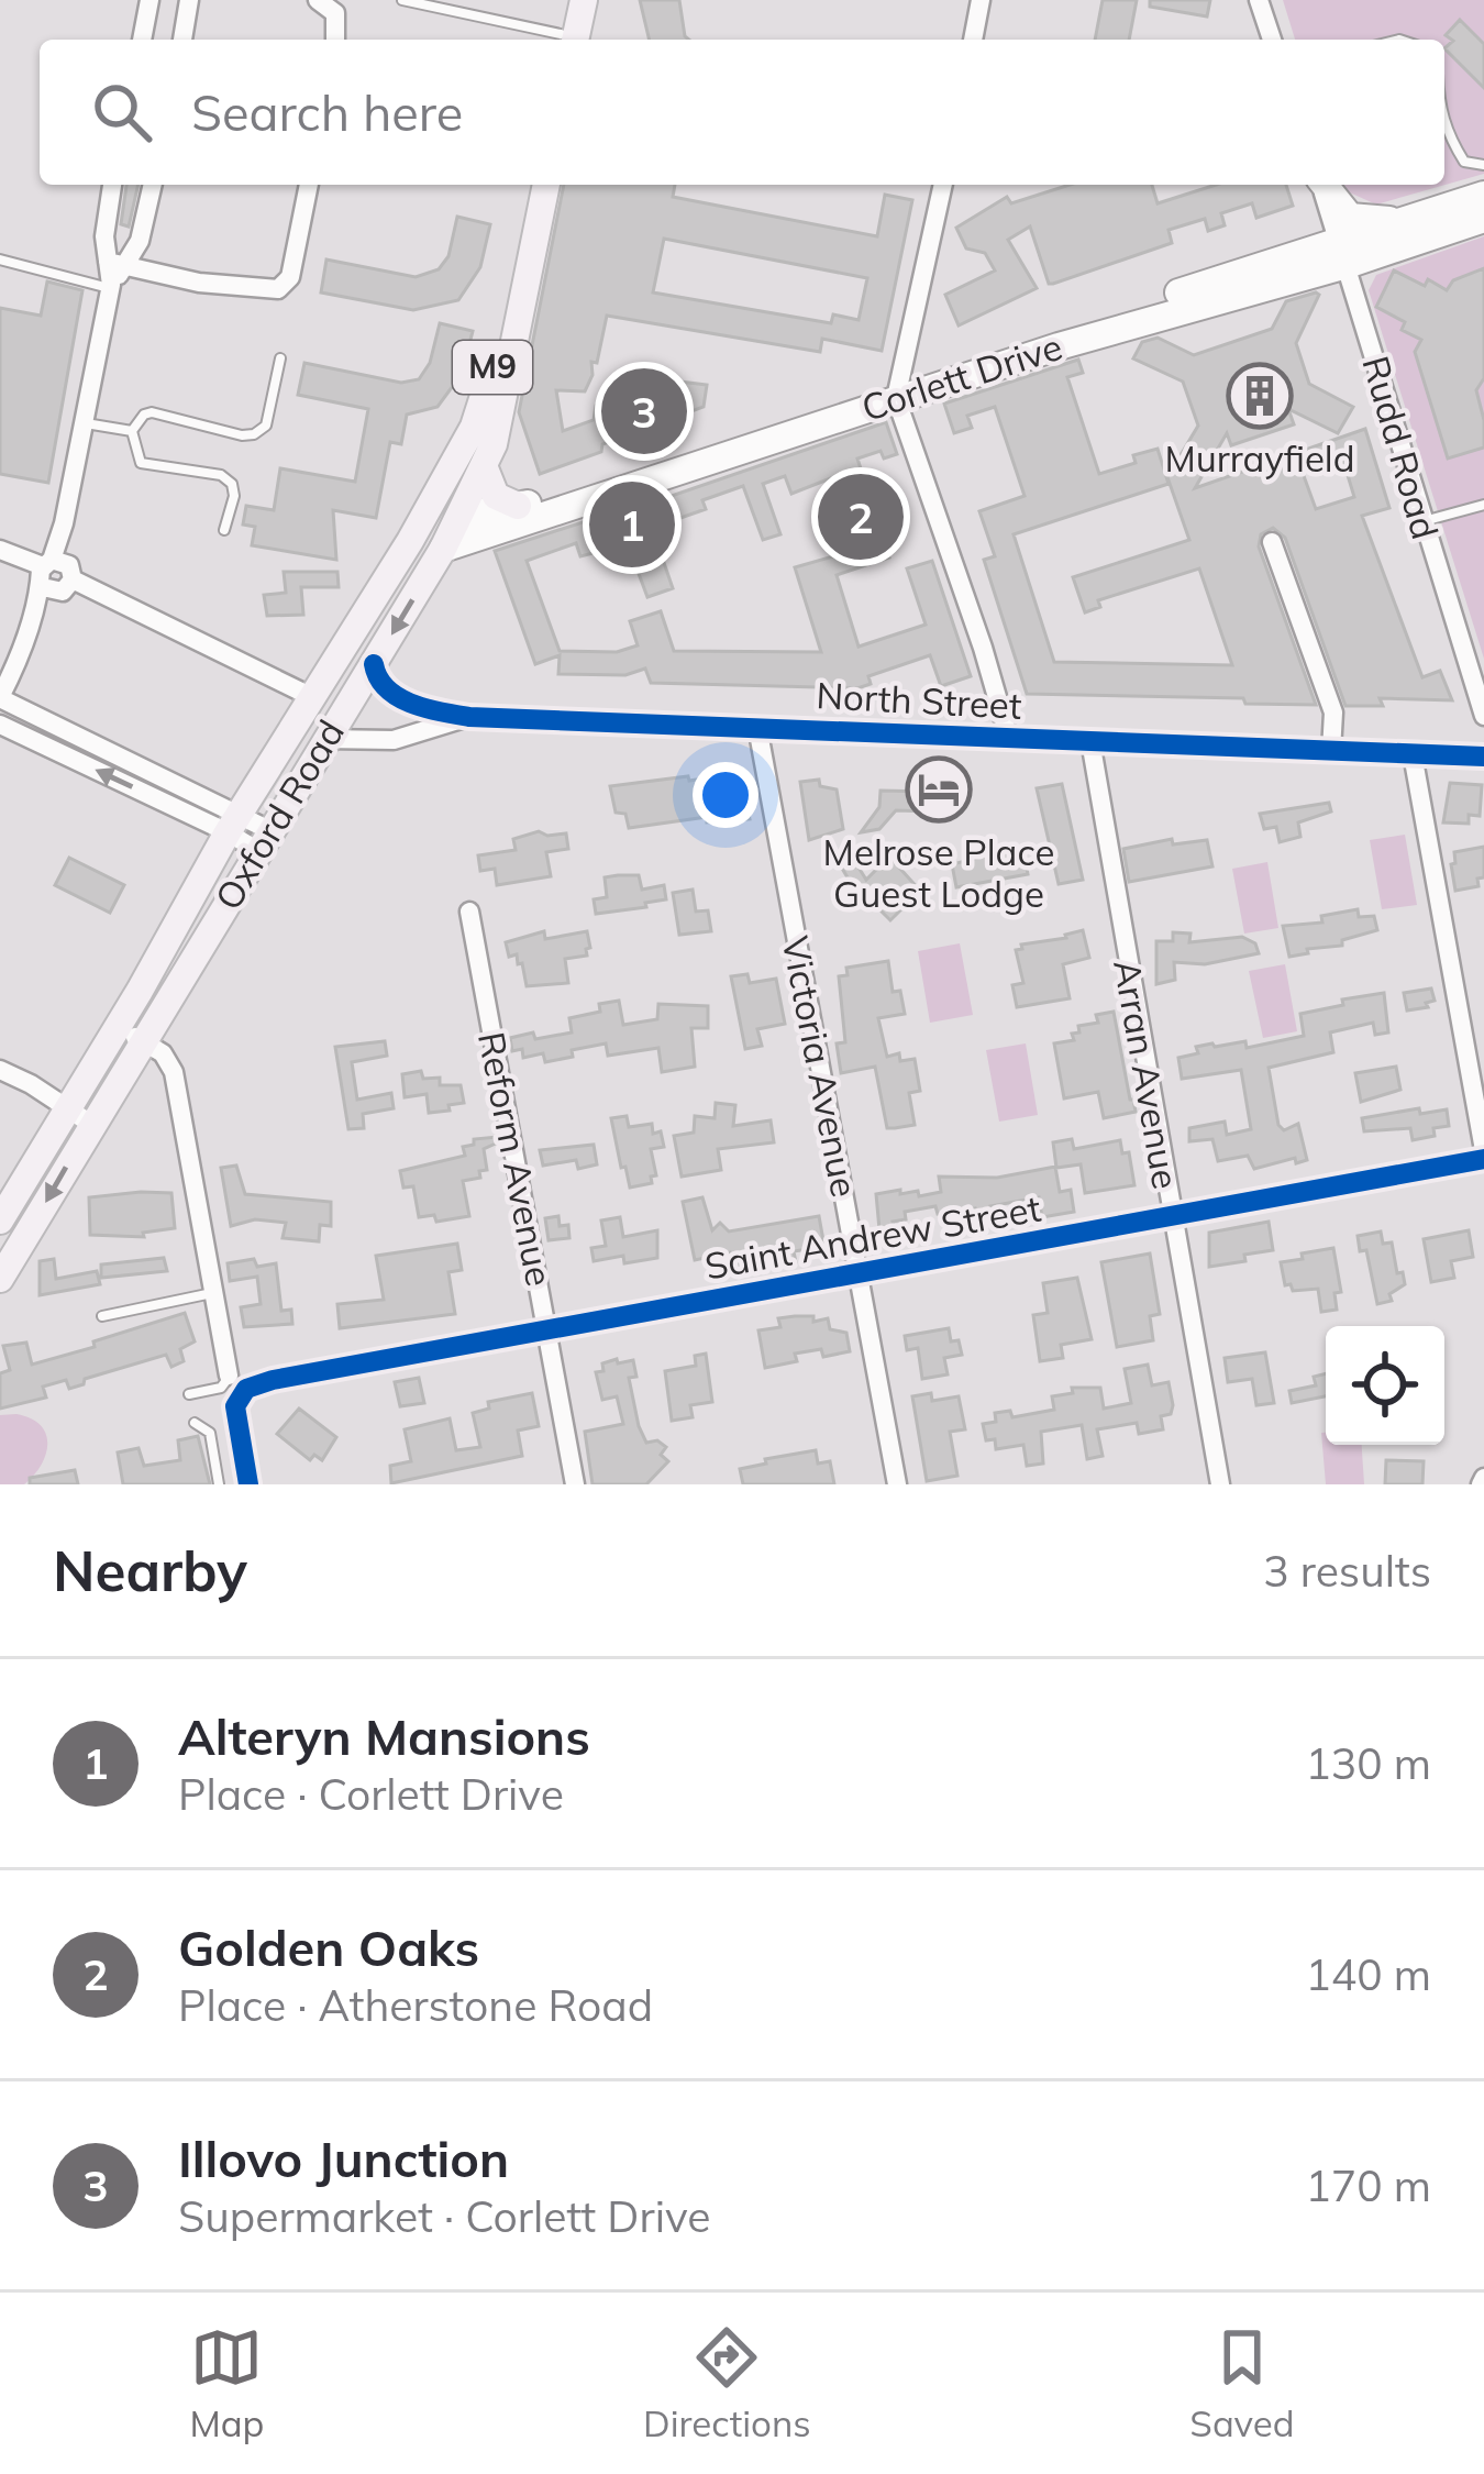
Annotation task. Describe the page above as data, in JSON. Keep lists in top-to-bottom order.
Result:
{
  "streets": {
    "main road": ["M9", "Corlett Drive", "Oxford Road"],
    "street": [
      "Rudd Road",
      "North Street",
      "Victoria Avenue",
      "Arran Avenue",
      "Reform Avenue",
      "Saint Andrew Street"
    ]
  },
  "crossings": [
    ["Corlett Drive", "Rudd Road"],
    ["Corlett Drive", "Oxford Road"],
    ["North Street", "Oxford Road"],
    ["North Street", "Victoria Avenue"],
    ["North Street", "Arran Avenue"],
    ["Victoria Avenue", "Saint Andrew Street"],
    ["Arran Avenue", "Saint Andrew Street"],
    ["Reform Avenue", "Saint Andrew Street"]
  ],
  "places": {
    "building": ["Murrayfield"],
    "hotel": ["Melrose Place Guest Lodge"]
  },
  "page": {
    "search": "Search here",
    "pins": ["3", "2", "1"],
    "heading": ["Nearby", "3 results"],
    "list": [
      {
        "mark": "1",
        "name": "Alteryn Mansions",
        "note": "Place · Corlett Drive",
        "value": "130 m"
      },
      {
        "mark": "2",
        "name": "Golden Oaks",
        "note": "Place · Atherstone Road",
        "value": "140 m"
      },
      {
        "mark": "3",
        "name": "Illovo Junction",
        "note": "Supermarket · Corlett Drive",
        "value": "170 m"
      }
    ],
    "nav": ["Map", "Directions", "Saved"]
  }
}
